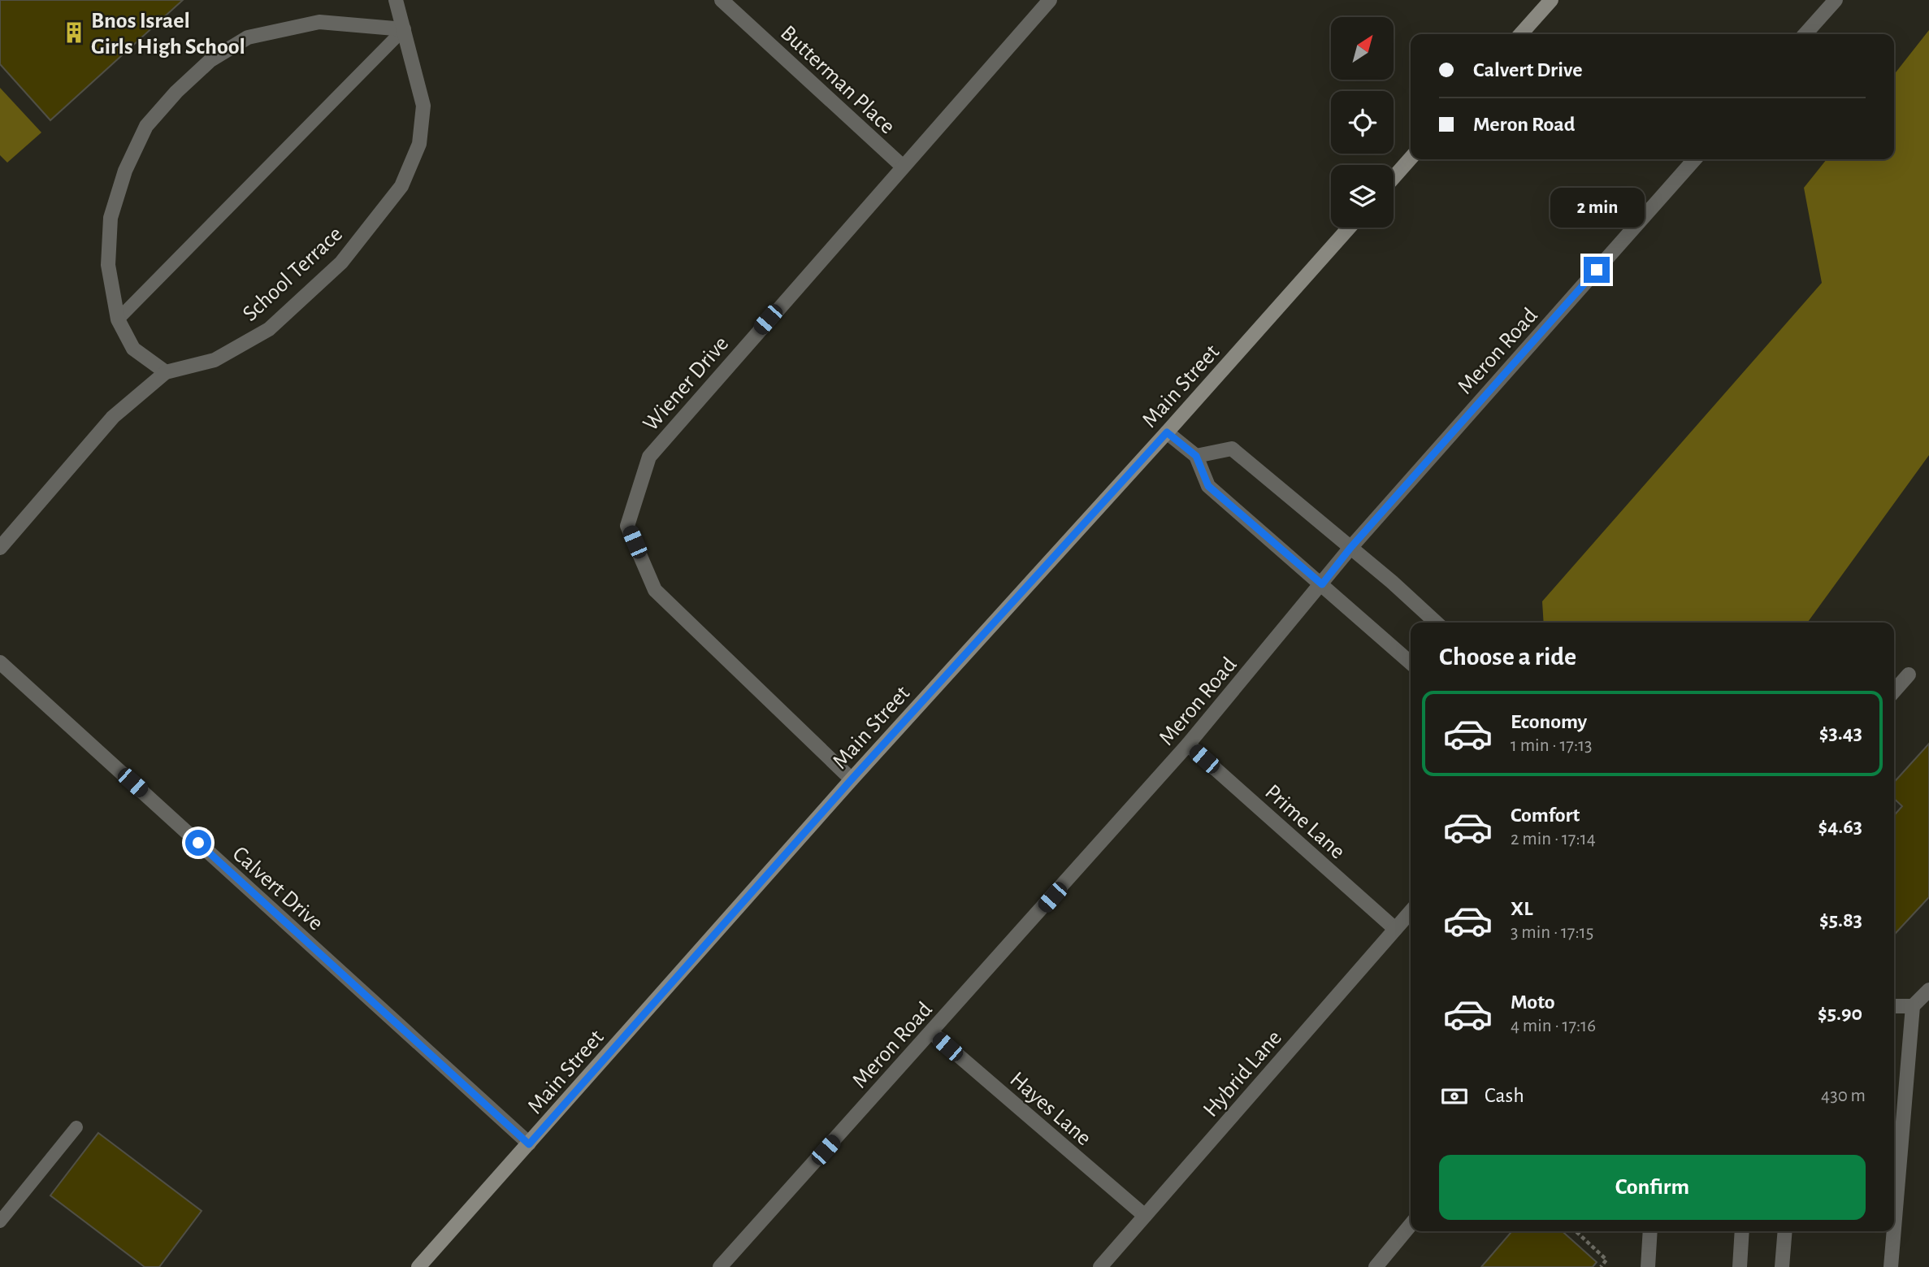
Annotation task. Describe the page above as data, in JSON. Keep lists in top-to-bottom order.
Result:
{
  "streets": {
    "main road": ["Main Street"],
    "street": [
      "Butterman Place",
      "School Terrace",
      "Meron Road",
      "Wiener Drive",
      "Prime Lane",
      "Calvert Drive",
      "Hybrid Lane",
      "Hayes Lane"
    ]
  },
  "crossings": [
    ["Butterman Place", "Wiener Drive"],
    ["Meron Road", "Prime Lane"],
    ["Meron Road", "Hayes Lane"],
    ["Wiener Drive", "Main Street"],
    ["Main Street", "Calvert Drive"],
    ["Prime Lane", "Hybrid Lane"],
    ["Hybrid Lane", "Hayes Lane"]
  ],
  "places": {
    "building": ["Bnos Israel Girls High School"]
  },
  "north": "top right",
  "page": {
    "banner": ["Calvert Drive", "Meron Road"],
    "bubble": "2 min",
    "heading": "Choose a ride",
    "list": [
      {
        "name": "Economy",
        "note": "1 min · 17:13",
        "value": "$3.43"
      },
      {
        "name": "Comfort",
        "note": "2 min · 17:14",
        "value": "$4.63"
      },
      {
        "name": "XL",
        "note": "3 min · 17:15",
        "value": "$5.83"
      },
      {
        "name": "Moto",
        "note": "4 min · 17:16",
        "value": "$5.90"
      }
    ],
    "pay": ["Cash", "430 m"],
    "buttons": "Confirm"
  }
}
